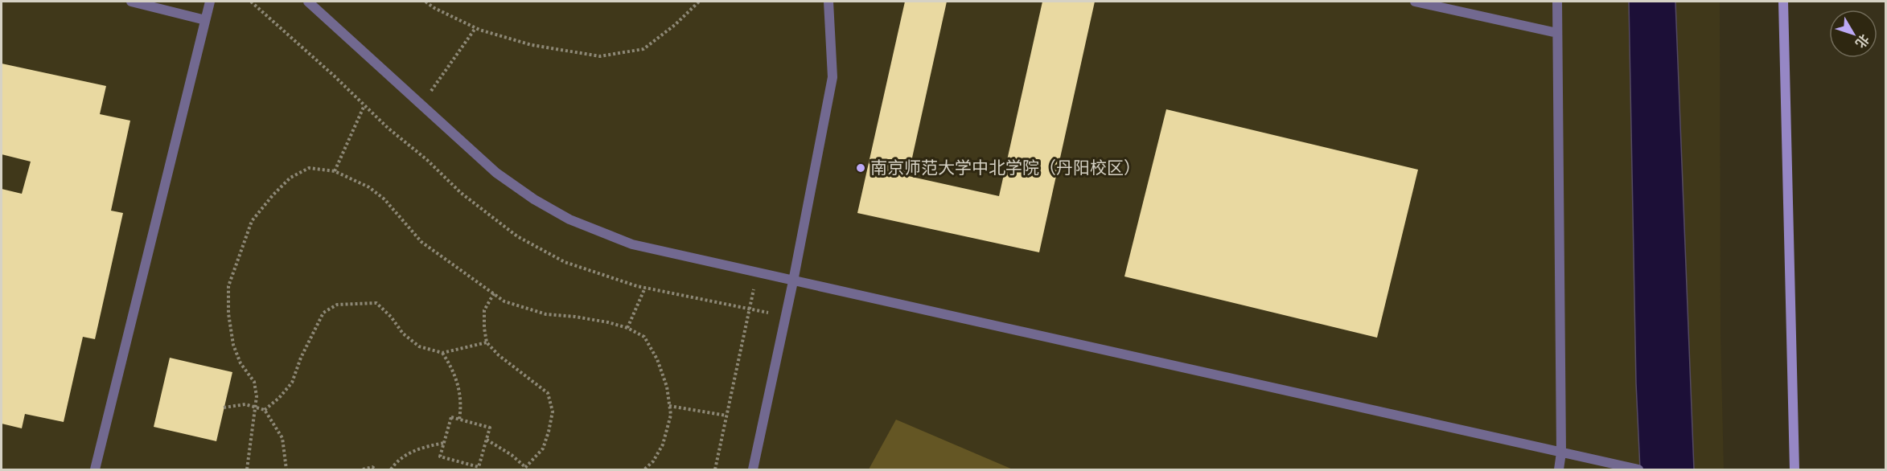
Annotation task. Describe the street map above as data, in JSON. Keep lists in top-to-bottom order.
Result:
{
  "places": ["南京师范大学中北学院（丹阳校区）"],
  "north": "bottom right"
}
